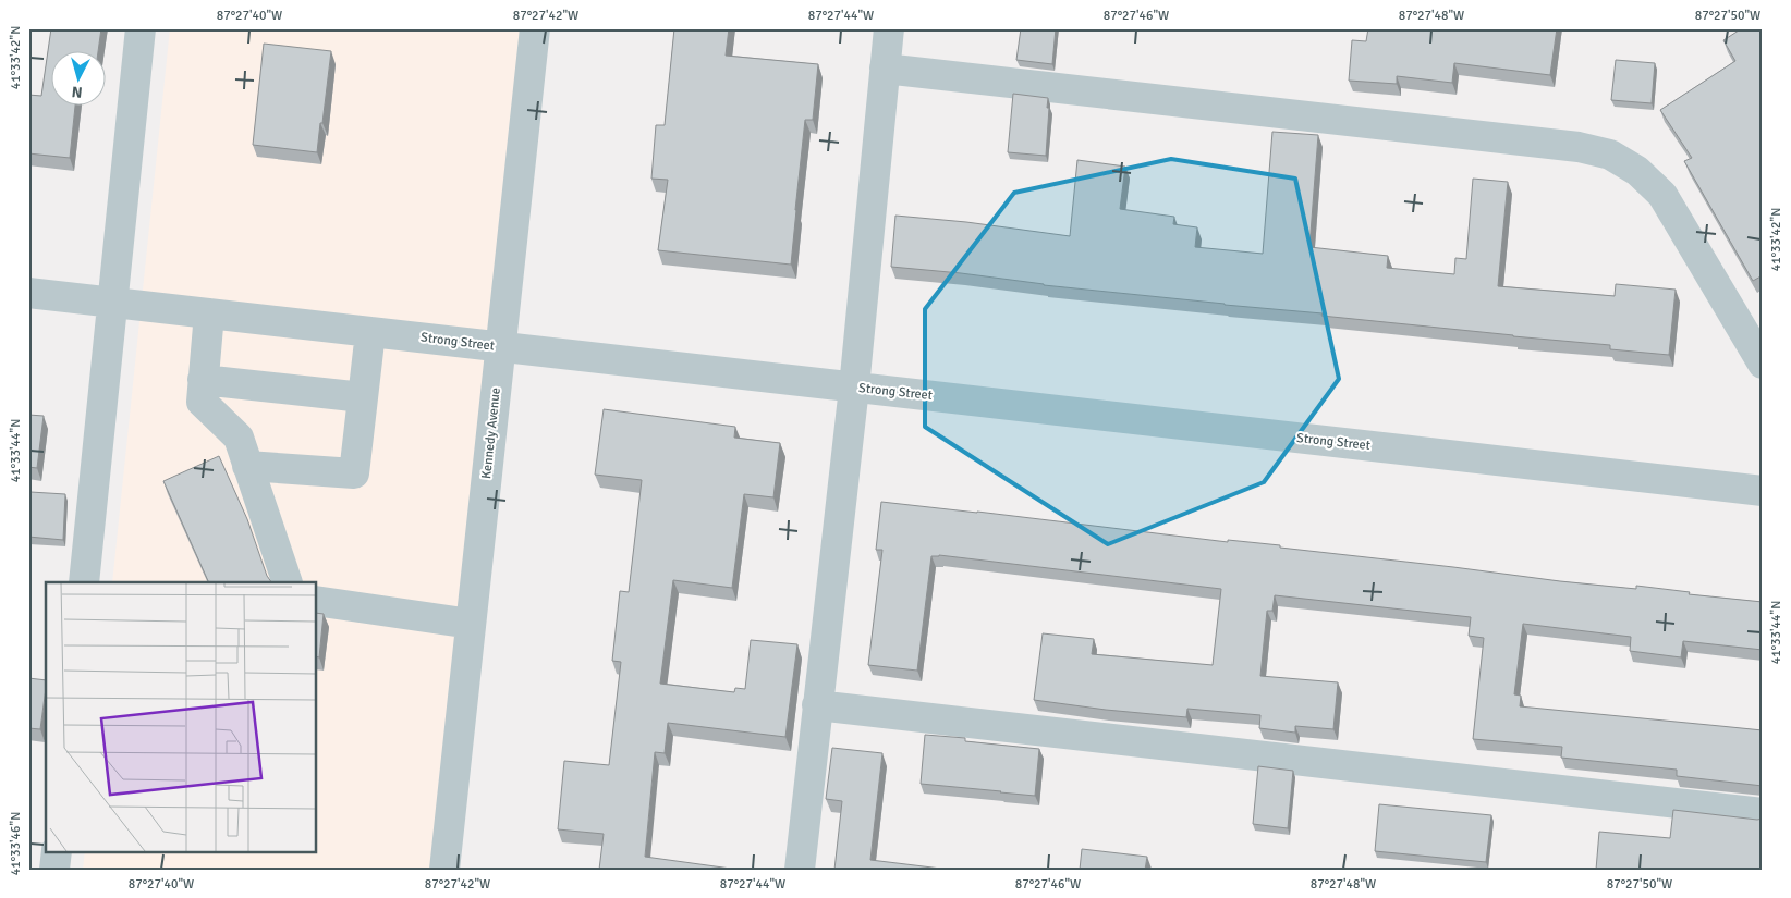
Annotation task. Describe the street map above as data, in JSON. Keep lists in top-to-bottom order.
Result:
{
  "streets": {
    "street": ["Strong Street", "Kennedy Avenue"]
  },
  "crossings": [
    ["Strong Street", "Kennedy Avenue"]
  ],
  "north": "bottom",
  "coordinates": [
    "87°27'40\"W",
    "87°27'42\"W",
    "87°27'44\"W",
    "87°27'46\"W",
    "87°27'48\"W",
    "87°27'50\"W",
    "41°33'42\"N",
    "41°33'44\"N",
    "41°33'46\"N"
  ]
}
